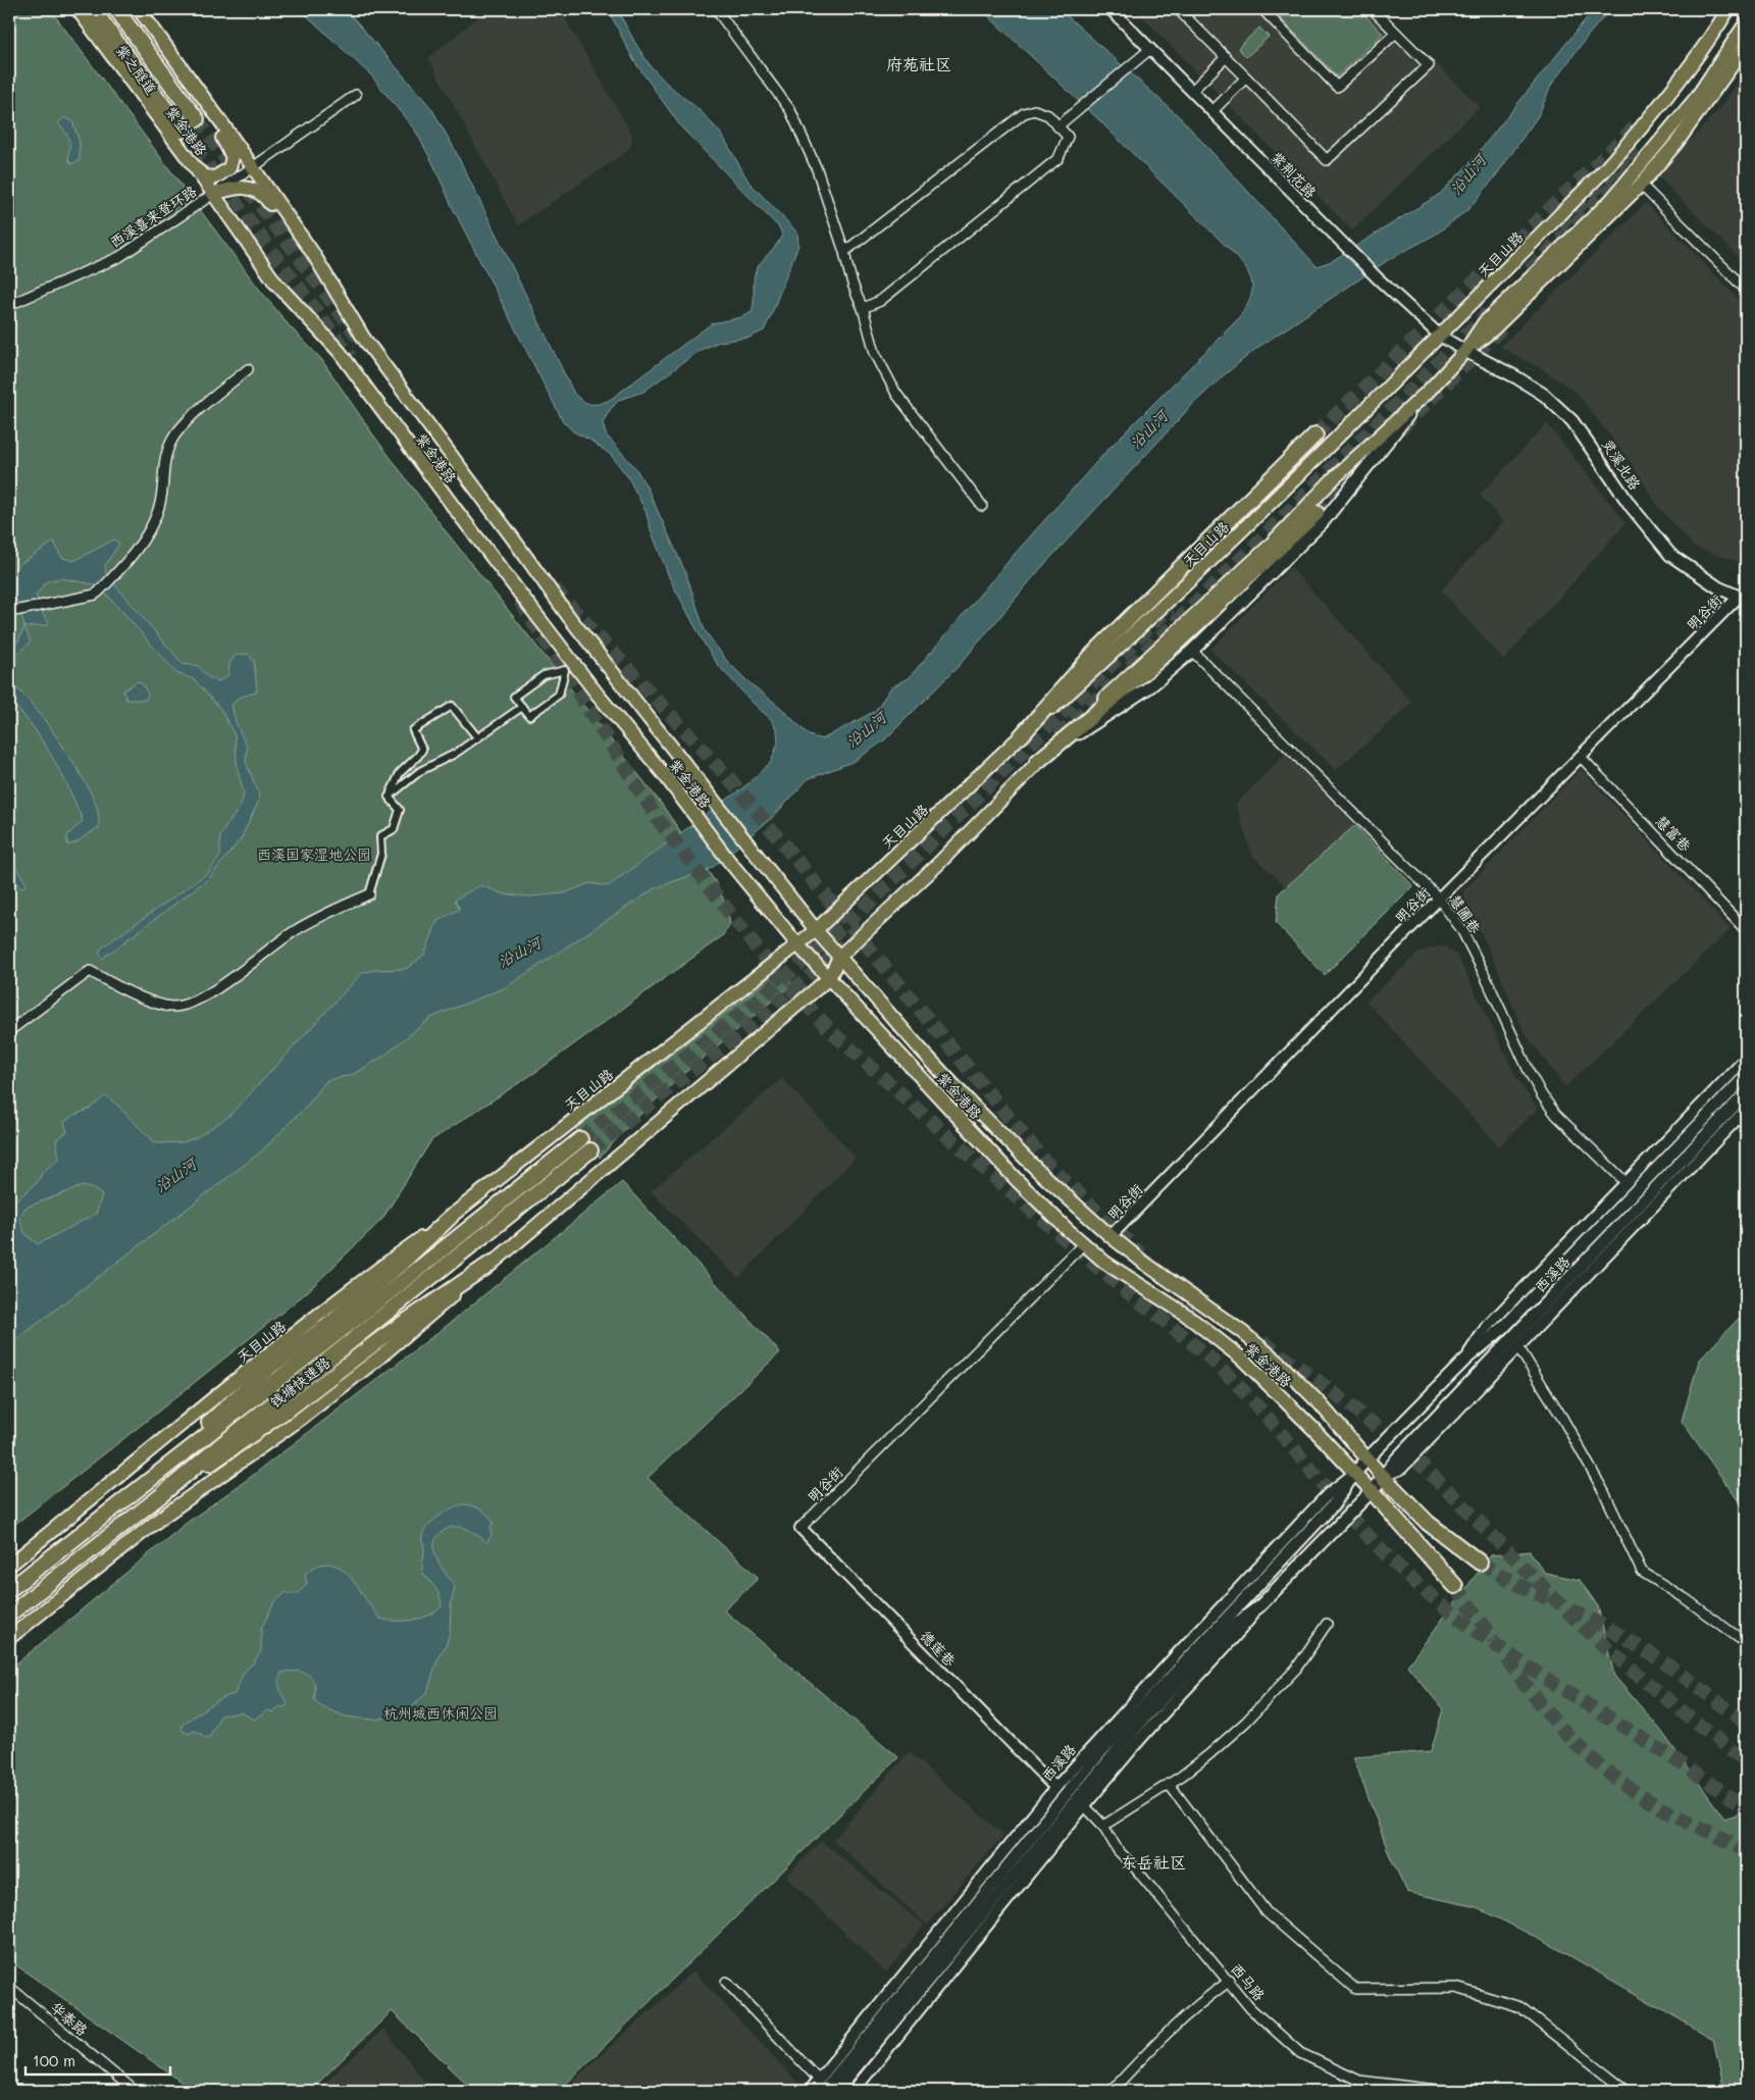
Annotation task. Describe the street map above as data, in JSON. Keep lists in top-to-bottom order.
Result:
{
  "streets": {
    "highway": ["紫之隧道", "钱塘快速路"],
    "main road": [
      "紫金港路",
      "天目山路",
      "灵溪北路",
      "西溪路"
    ],
    "street": [
      "紫荆花路",
      "西溪喜来登环路",
      "明谷街",
      "慧富巷",
      "慧圃巷",
      "德莲巷",
      "西马路",
      "华泰路"
    ]
  },
  "crossings": [
    ["紫金港路", "西溪喜来登环路"],
    ["紫金港路", "天目山路"],
    ["紫金港路", "明谷街"],
    ["紫金港路", "西溪路"],
    ["紫荆花路", "天目山路"],
    ["紫荆花路", "灵溪北路"],
    ["灵溪北路", "明谷街"],
    ["明谷街", "慧富巷"],
    ["明谷街", "慧圃巷"],
    ["明谷街", "德莲巷"],
    ["慧圃巷", "西溪路"],
    ["西溪路", "德莲巷"],
    ["西溪路", "西马路"]
  ],
  "districts": ["府苑社区", "东岳社区"],
  "water": ["沿山河"],
  "parks": ["西溪国家湿地公园", "杭州城西休闲公园"],
  "scale_bar": "100 m"
}
